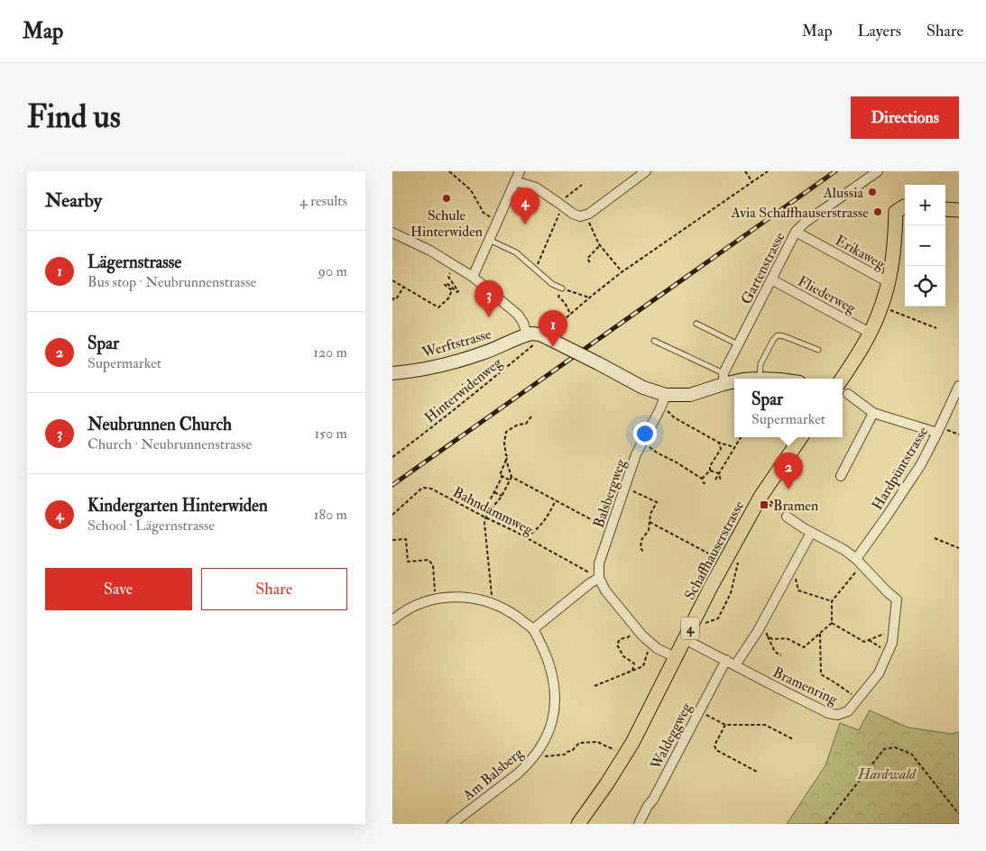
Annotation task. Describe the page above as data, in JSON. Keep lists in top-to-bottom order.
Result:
{
  "streets": {
    "main road": ["Schaffhauserstrasse", "4"],
    "street": [
      "Erikaweg",
      "Gartenstrasse",
      "Fliederweg",
      "Werftstrasse",
      "Hardpüntstrasse",
      "Balsbergweg",
      "Bramenring",
      "Waldeggweg",
      "Am Balsberg"
    ],
    "path": ["Hinterwidenweg", "Bahndammweg"]
  },
  "crossings": [
    ["Erikaweg", "Gartenstrasse"],
    ["Gartenstrasse", "Fliederweg"],
    ["Hardpüntstrasse", "Bramenring"],
    ["Schaffhauserstrasse", "Bramenring"],
    ["Bramenring", "Waldeggweg"]
  ],
  "parks": ["Hardwald"],
  "places": {
    "other": ["Alussia", "Schule Hinterwiden", "Avia Schaffhauserstrasse"],
    "transit": ["Bramen"]
  },
  "page": {
    "header": "Map",
    "nav": ["Map", "Layers", "Share"],
    "buttons": [
      "Directions",
      ["Save", "Share"]
    ],
    "title": "Find us",
    "heading": ["Nearby", "4 results"],
    "map_buttons": ["+", "−"],
    "pins": [
      "4",
      "3",
      "1",
      "2"
    ],
    "list": [
      {
        "mark": "1",
        "name": "Lägernstrasse",
        "note": "Bus stop · Neubrunnenstrasse",
        "value": "90 m"
      },
      {
        "mark": "2",
        "name": "Spar",
        "note": "Supermarket",
        "value": "120 m"
      },
      {
        "mark": "3",
        "name": "Neubrunnen Church",
        "note": "Church · Neubrunnenstrasse",
        "value": "150 m"
      },
      {
        "mark": "4",
        "name": "Kindergarten Hinterwiden",
        "note": "School · Lägernstrasse",
        "value": "180 m"
      }
    ],
    "popup": ["Spar", "Supermarket"]
  }
}
